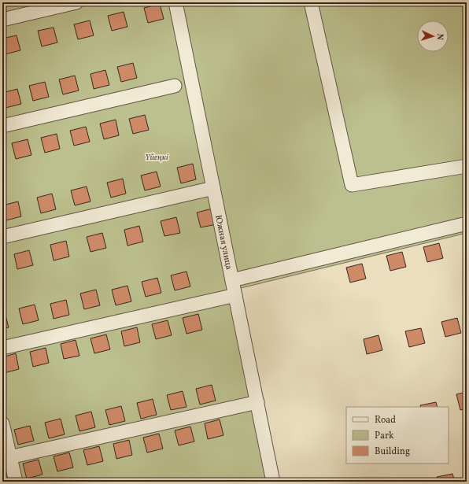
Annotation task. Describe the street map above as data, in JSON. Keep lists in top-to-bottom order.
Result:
{
  "streets": {
    "lane": ["Южная улица"]
  },
  "parks": ["Үйеңкі"],
  "legend": ["Road", "Park", "Building"],
  "north": "right"
}
